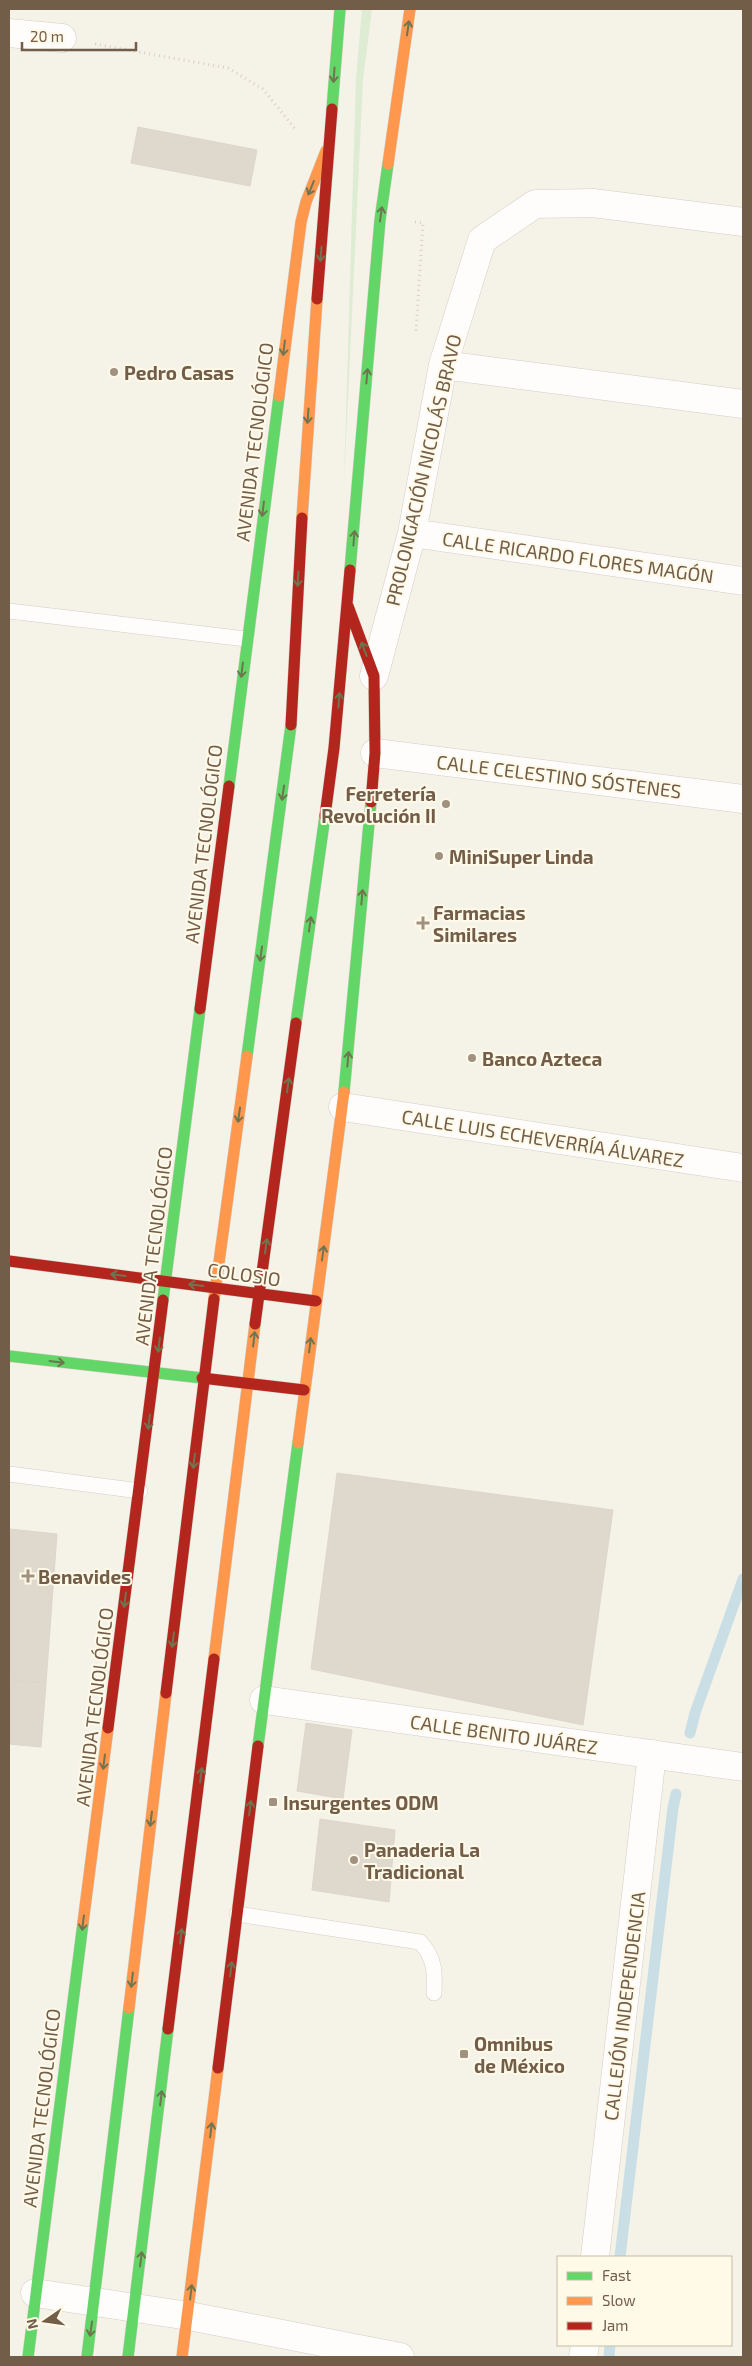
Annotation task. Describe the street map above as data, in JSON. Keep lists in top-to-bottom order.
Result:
{
  "streets": {
    "main road": ["AVENIDA TECNOLÓGICO", "COLOSIO"],
    "street": [
      "PROLONGACIÓN NICOLÁS BRAVO",
      "CALLE RICARDO FLORES MAGÓN",
      "CALLE CELESTINO SÓSTENES",
      "CALLE LUIS ECHEVERRÍA ÁLVAREZ",
      "CALLE BENITO JUÁREZ",
      "CALLEJÓN INDEPENDENCIA"
    ]
  },
  "crossings": [
    ["AVENIDA TECNOLÓGICO", "COLOSIO"],
    ["PROLONGACIÓN NICOLÁS BRAVO", "CALLE RICARDO FLORES MAGÓN"],
    ["CALLE BENITO JUÁREZ", "CALLEJÓN INDEPENDENCIA"]
  ],
  "places": {
    "other": [
      "Pedro Casas",
      "Ferretería Revolución II",
      "MiniSuper Linda",
      "Banco Azteca",
      "Panaderia La Tradicional"
    ],
    "health": ["Farmacias Similares", "Benavides"],
    "transit": ["Insurgentes ODM", "Omnibus de México"]
  },
  "legend": ["Fast", "Slow", "Jam"],
  "scale_bar": "20 m",
  "north": "left"
}
